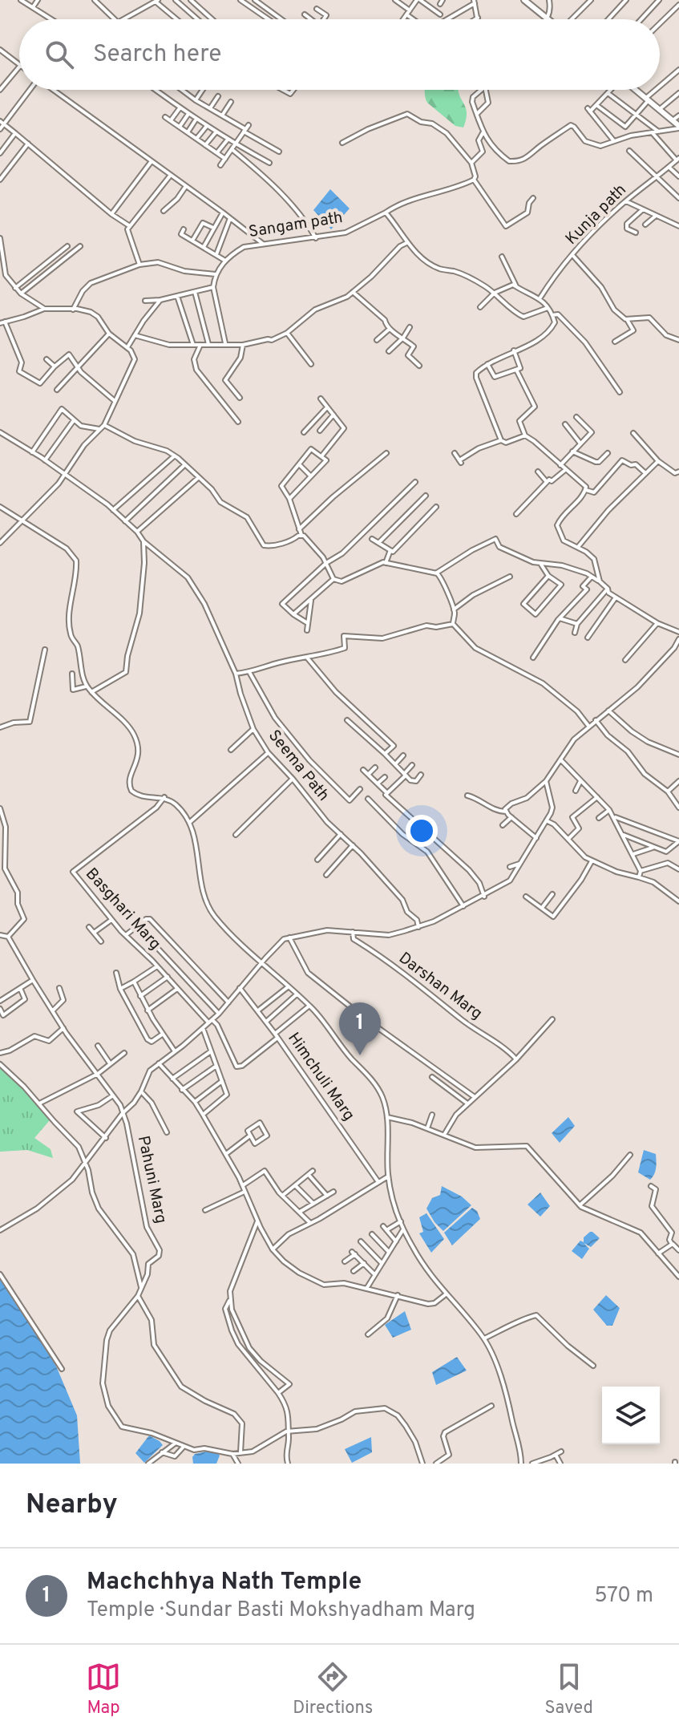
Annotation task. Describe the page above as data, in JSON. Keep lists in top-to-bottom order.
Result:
{
  "streets": {
    "street": [
      "Kunja path",
      "Sangam path",
      "Seema Path",
      "Basghari Marg",
      "Darshan Marg",
      "Himchuli Marg",
      "Pahuni Marg"
    ]
  },
  "crossings": [
    ["Basghari Marg", "Himchuli Marg"]
  ],
  "page": {
    "search": "Search here",
    "pins": "1",
    "heading": "Nearby",
    "list": [
      {
        "mark": "1",
        "name": "Machchhya Nath Temple",
        "note": "Temple · Sundar Basti Mokshyadham Marg",
        "value": "570 m"
      }
    ],
    "nav": ["Map", "Directions", "Saved"]
  }
}
